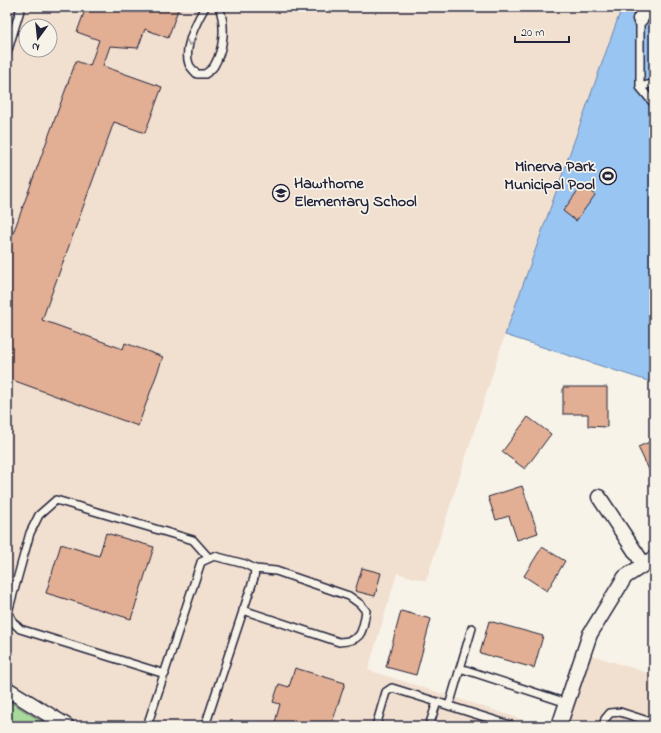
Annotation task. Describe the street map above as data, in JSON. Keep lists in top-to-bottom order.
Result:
{
  "places": {
    "sports": ["Minerva Park Municipal Pool"],
    "school or university": ["Hawthorne Elementary School"]
  },
  "scale_bar": "20 m",
  "north": "bottom"
}
